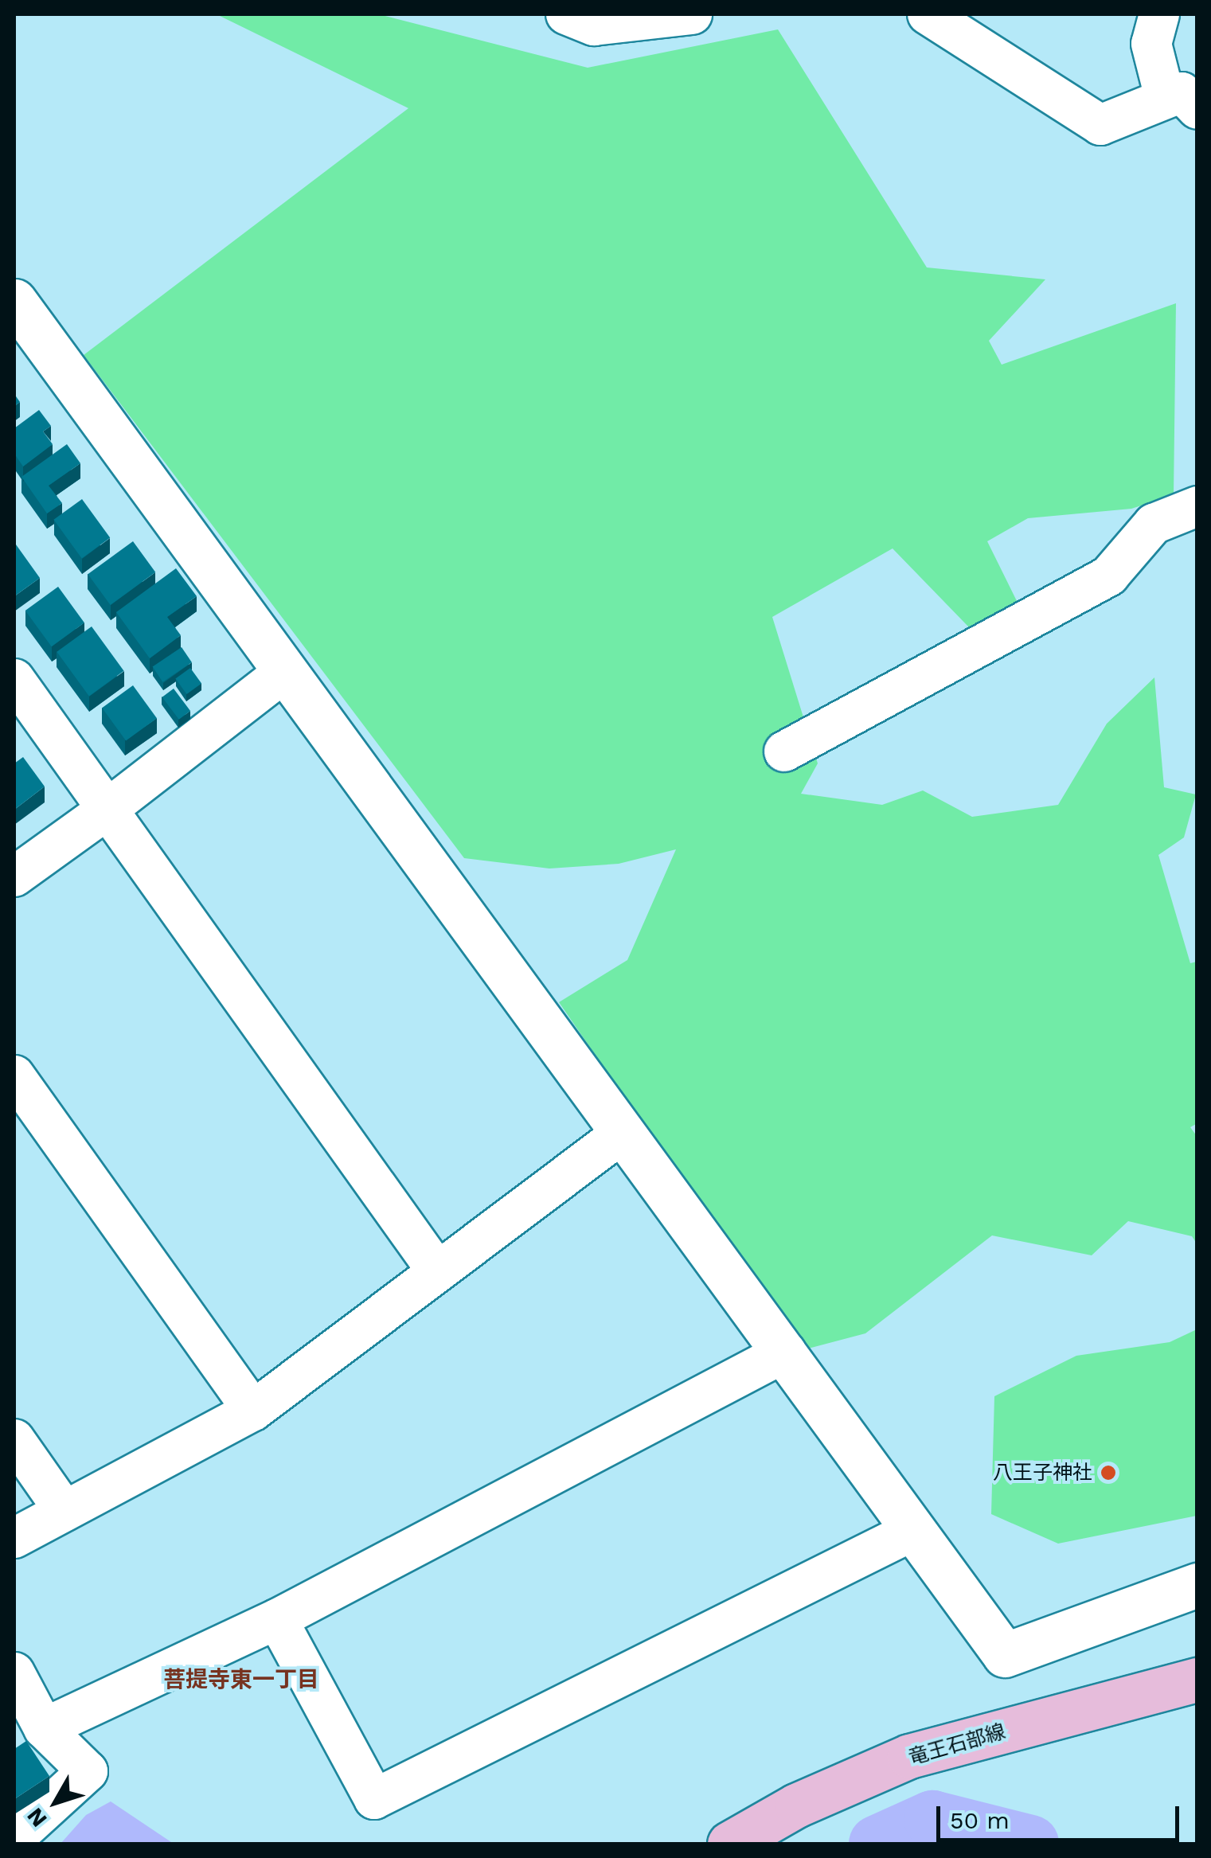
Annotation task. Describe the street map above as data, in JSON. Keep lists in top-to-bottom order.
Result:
{
  "streets": {
    "main road": ["竜王石部線"]
  },
  "districts": ["菩提寺東一丁目"],
  "places": ["八王子神社"],
  "scale_bar": "50 m",
  "north": "bottom left"
}
